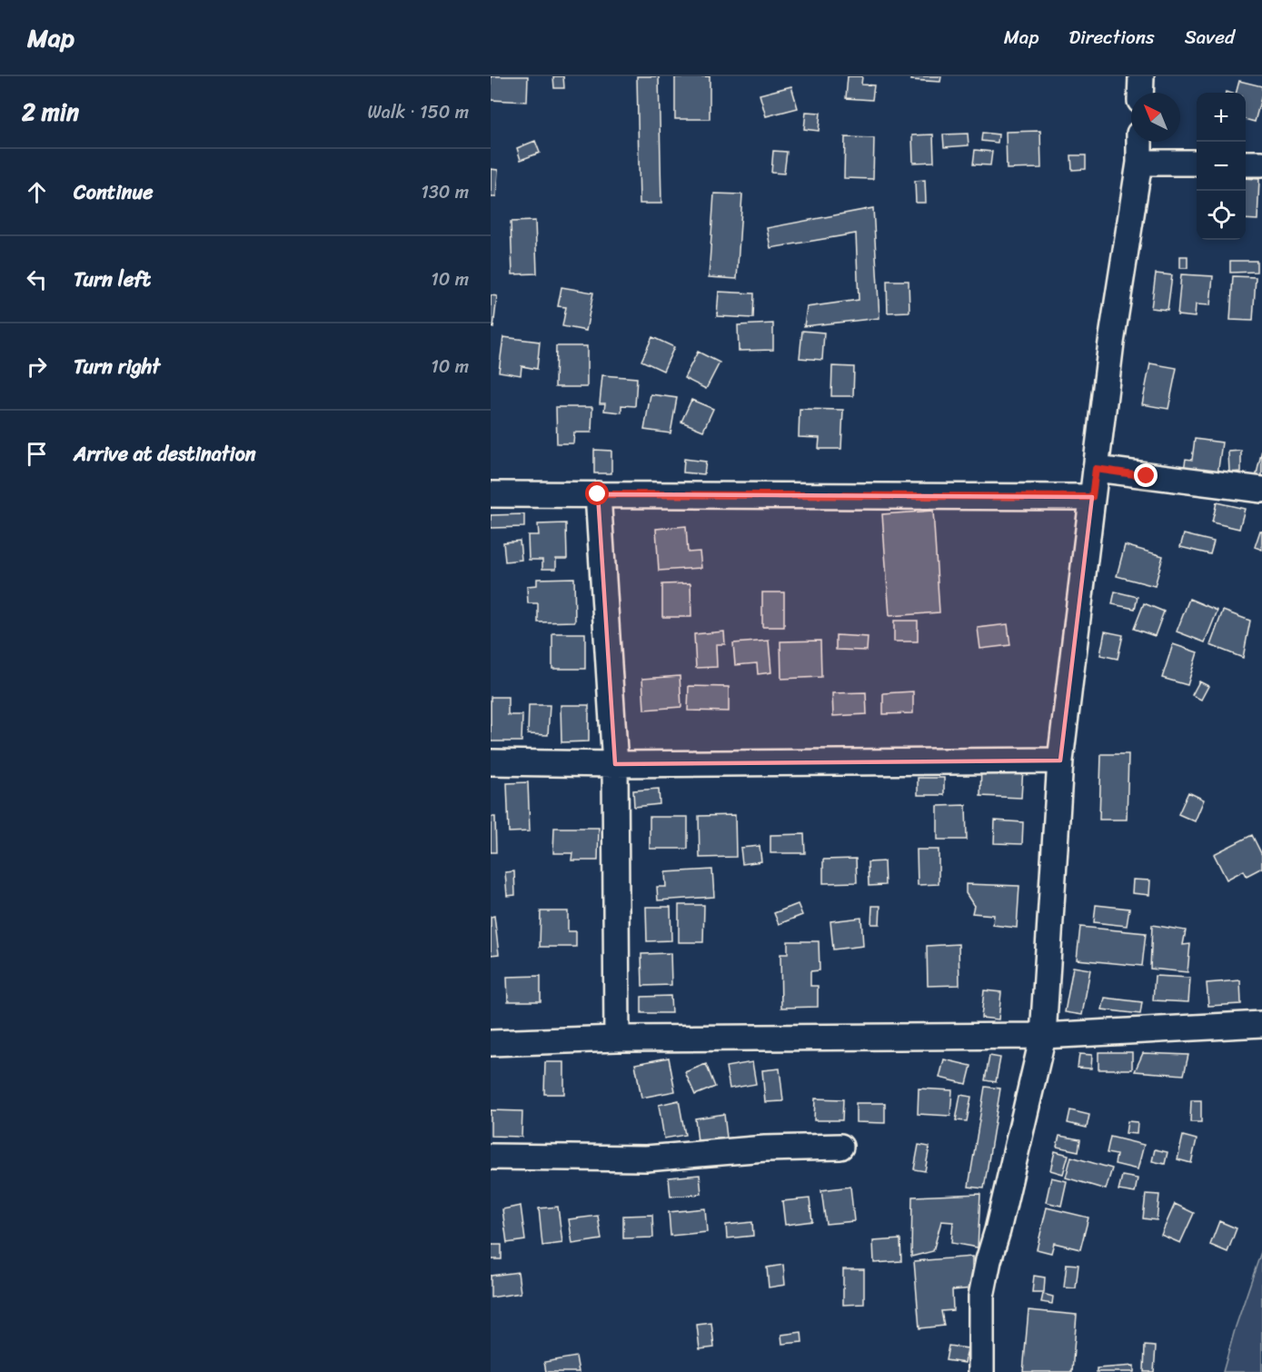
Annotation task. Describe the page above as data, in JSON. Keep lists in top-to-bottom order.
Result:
{
  "north": "top left",
  "page": {
    "header": "Map",
    "nav": ["Map", "Directions", "Saved"],
    "heading": ["2 min", "Walk · 150 m"],
    "map_buttons": ["+", "−"],
    "list": [
      ["Continue", "130 m"],
      ["Turn left", "10 m"],
      ["Turn right", "10 m"],
      "Arrive at destination"
    ]
  }
}
